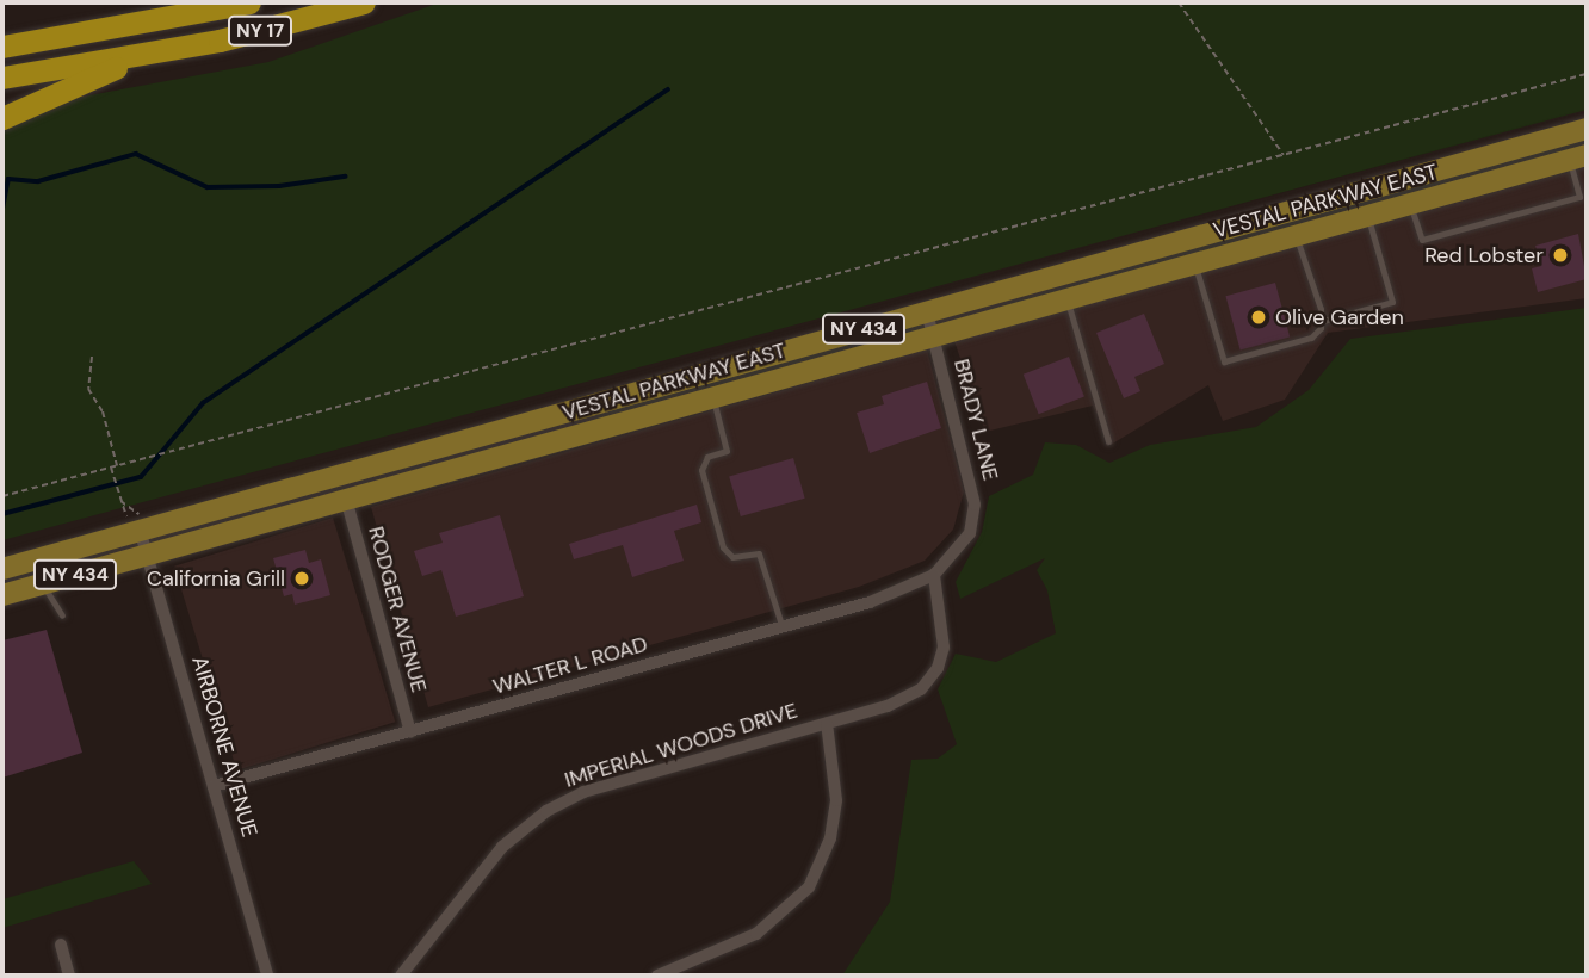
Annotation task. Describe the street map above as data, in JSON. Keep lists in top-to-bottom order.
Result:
{
  "streets": {
    "highway": ["NY 17"],
    "main road": ["VESTAL PARKWAY EAST", "NY 434"],
    "street": [
      "BRADY LANE",
      "RODGER AVENUE",
      "WALTER L ROAD",
      "IMPERIAL WOODS DRIVE",
      "AIRBORNE AVENUE"
    ]
  },
  "crossings": [
    ["VESTAL PARKWAY EAST", "BRADY LANE"],
    ["VESTAL PARKWAY EAST", "RODGER AVENUE"],
    ["VESTAL PARKWAY EAST", "AIRBORNE AVENUE"],
    ["BRADY LANE", "WALTER L ROAD"],
    ["BRADY LANE", "IMPERIAL WOODS DRIVE"],
    ["RODGER AVENUE", "WALTER L ROAD"],
    ["WALTER L ROAD", "IMPERIAL WOODS DRIVE"],
    ["WALTER L ROAD", "AIRBORNE AVENUE"]
  ],
  "places": ["Red Lobster", "Olive Garden", "California Grill"]
}
